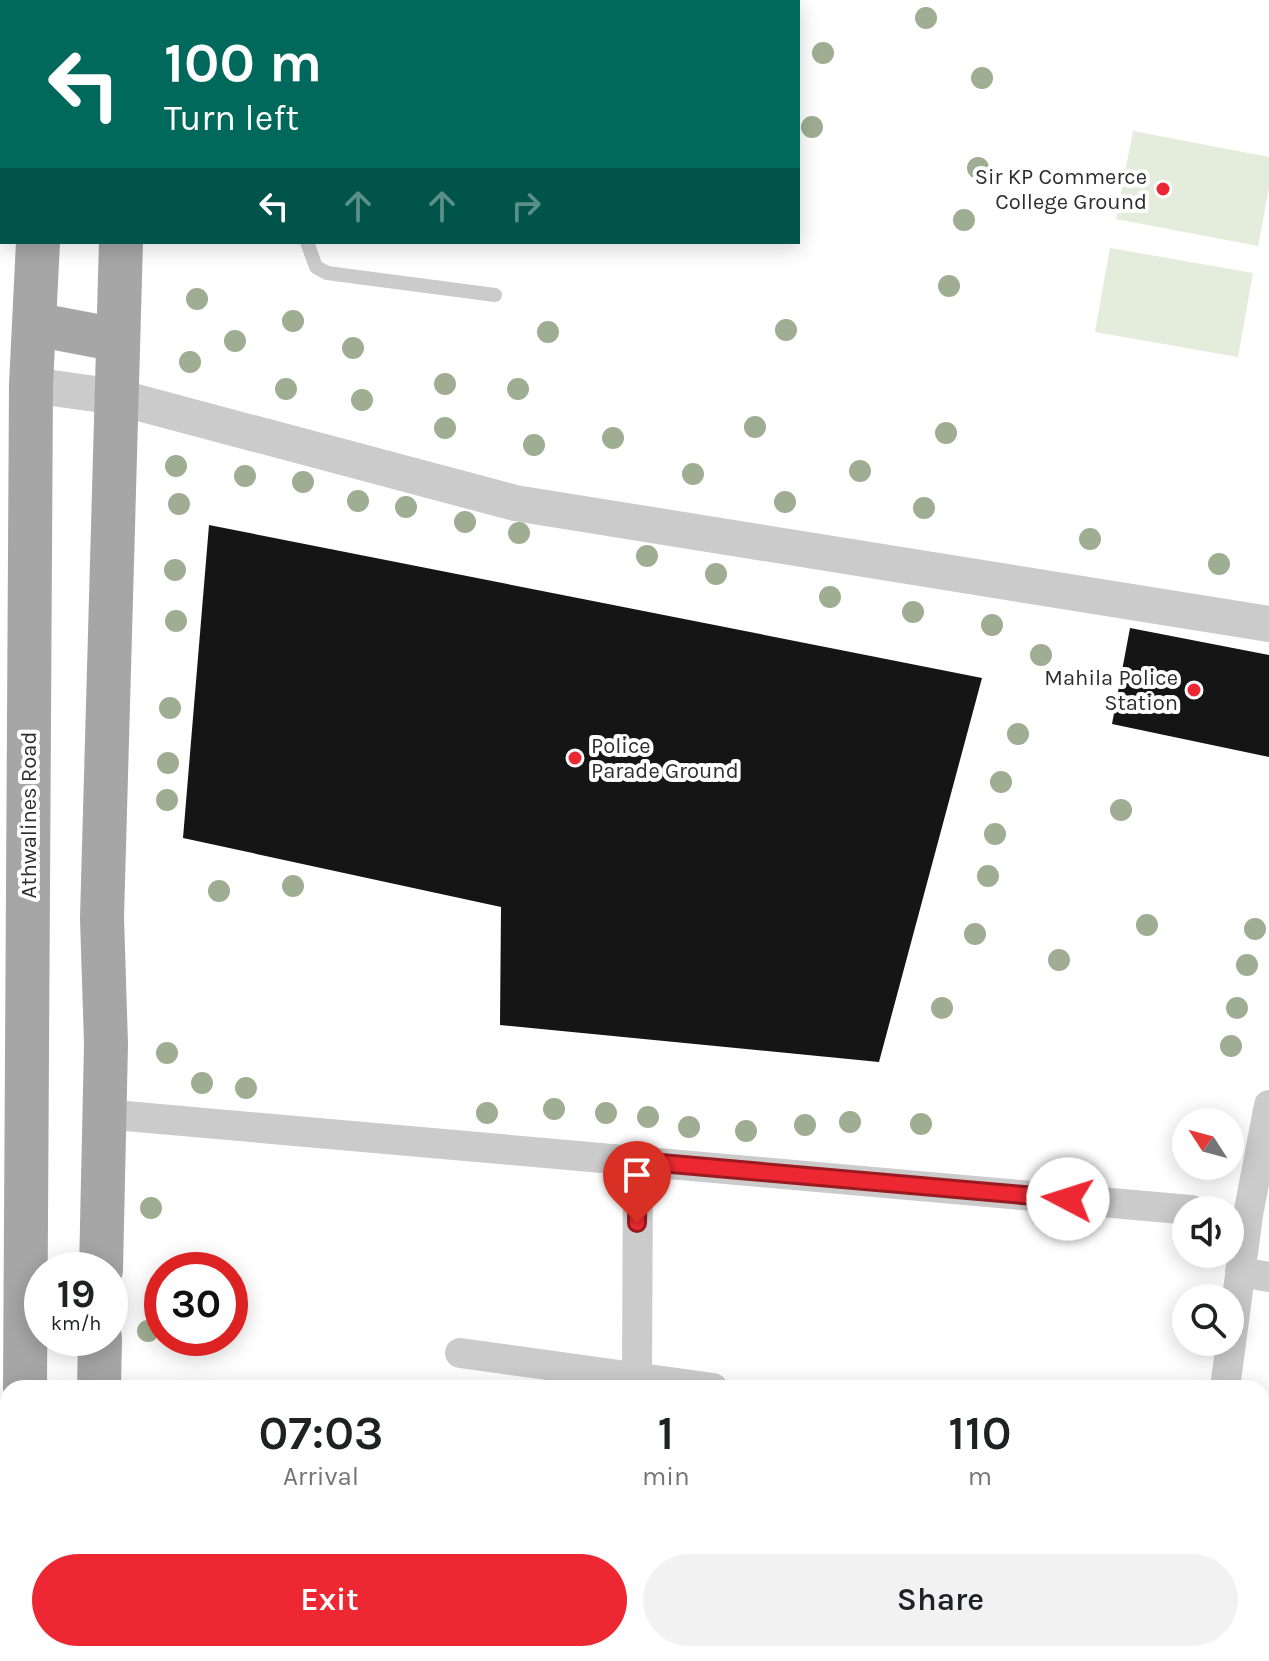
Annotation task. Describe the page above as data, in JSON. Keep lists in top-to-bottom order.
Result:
{
  "streets": {
    "main road": ["Athwalines Road"]
  },
  "places": ["Sir KP Commerce College Ground", "Mahila Police Station", "Police Parade Ground"],
  "north": "top left",
  "page": {
    "turn": ["100 m", "Turn left"],
    "speed": "19 km/h",
    "limit": "30",
    "eta": [
      "07:03",
      "Arrival",
      "1",
      "min",
      "110",
      "m"
    ],
    "buttons": ["Exit", "Share"]
  }
}
